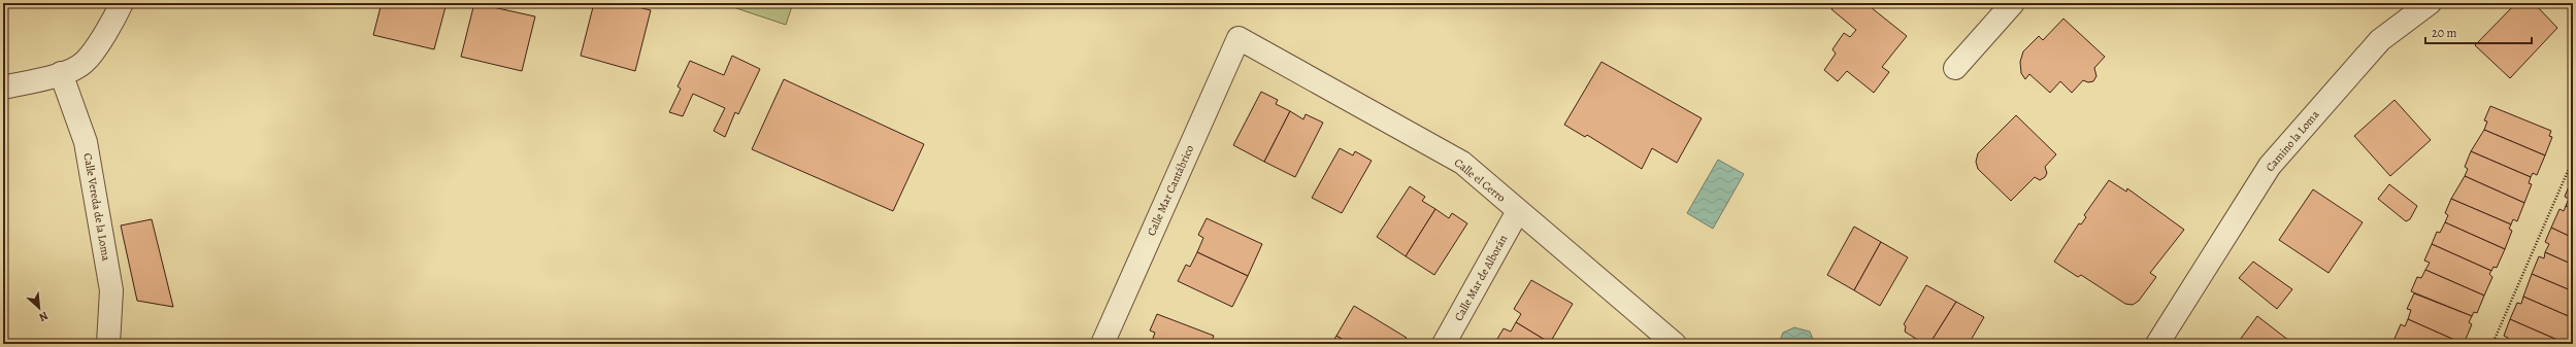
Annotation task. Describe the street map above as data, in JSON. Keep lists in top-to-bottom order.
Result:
{
  "streets": {
    "street": [
      "Camino la Loma",
      "Calle el Cerro",
      "Calle Mar Cantábrico",
      "Calle Vereda de la Loma",
      "Calle Mar de Alborán"
    ]
  },
  "crossings": [
    ["Calle el Cerro", "Calle Mar Cantábrico"],
    ["Calle el Cerro", "Calle Mar de Alborán"]
  ],
  "scale_bar": "20 m",
  "north": "bottom right"
}
